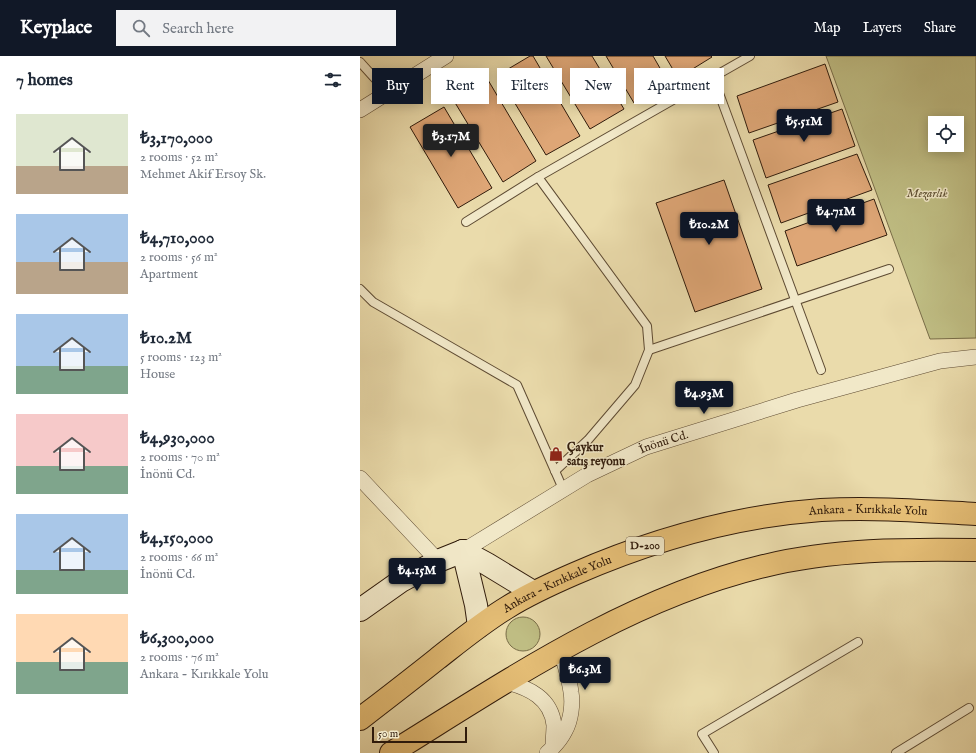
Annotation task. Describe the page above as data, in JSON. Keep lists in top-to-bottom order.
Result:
{
  "streets": {
    "highway": ["Ankara - Kırıkkale Yolu", "D-200"],
    "street": ["İnönü Cd."]
  },
  "parks": ["Mezarlık"],
  "places": {
    "shop": ["Çaykur satış reyonu"]
  },
  "scale_bar": "50 m",
  "page": {
    "header": "Keyplace",
    "search": "Search here",
    "nav": ["Map", "Layers", "Share"],
    "heading": "7 homes",
    "chip": [
      "Buy",
      "Rent",
      "Filters",
      "New",
      "Apartment"
    ],
    "list": [
      {
        "name": "₺3,170,000",
        "note": "2 rooms · 52 m² · Mehmet Akif Ersoy Sk."
      },
      {
        "name": "₺4,710,000",
        "note": "2 rooms · 56 m² · Apartment"
      },
      {
        "name": "₺10.2M",
        "note": "5 rooms · 123 m² · House"
      },
      {
        "name": "₺4,930,000",
        "note": "2 rooms · 70 m² · İnönü Cd."
      },
      {
        "name": "₺4,150,000",
        "note": "2 rooms · 66 m² · İnönü Cd."
      },
      {
        "name": "₺6,300,000",
        "note": "2 rooms · 76 m² · Ankara - Kırıkkale Yolu"
      }
    ],
    "price": [
      "₺5.51M",
      "₺3.17M",
      "₺4.71M",
      "₺10.2M",
      "₺4.93M",
      "₺4.15M",
      "₺6.3M"
    ],
    "scale": "50 m"
  }
}
